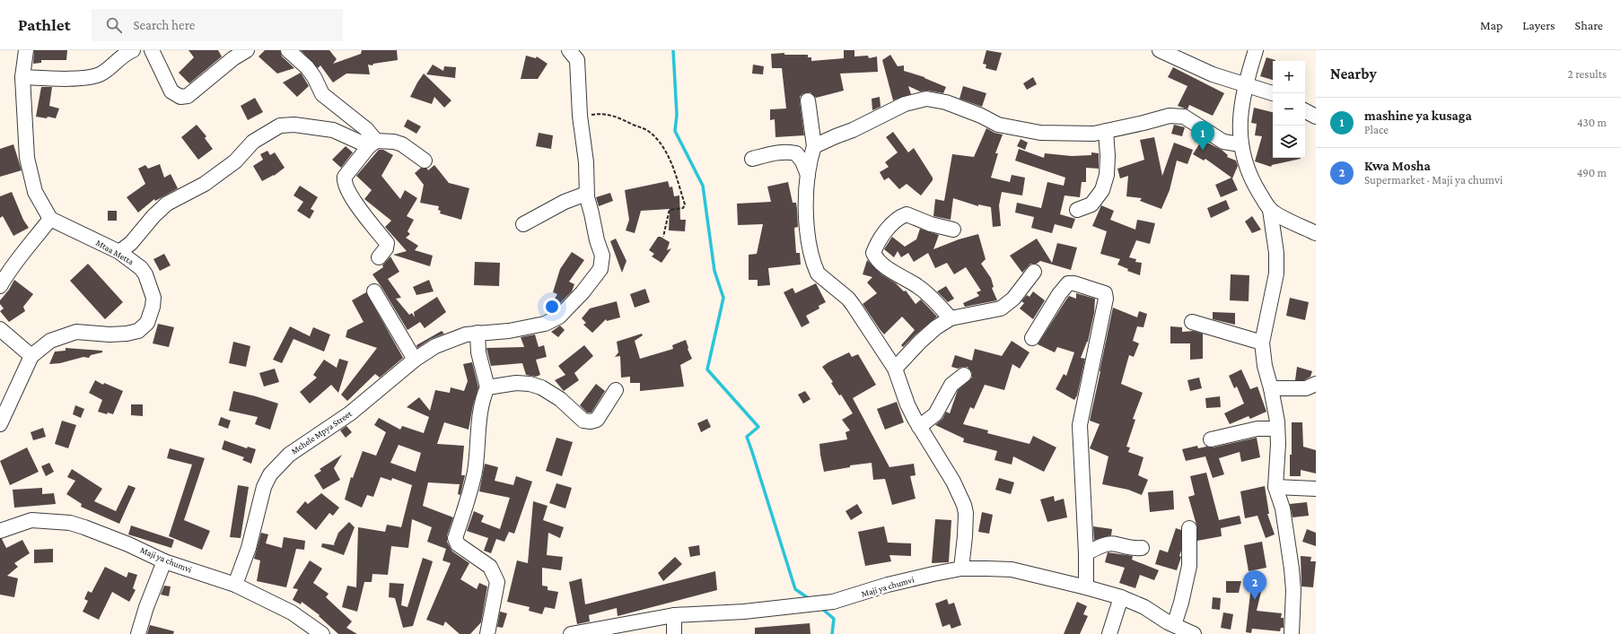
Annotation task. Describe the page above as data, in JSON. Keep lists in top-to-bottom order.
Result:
{
  "streets": {
    "street": ["Mtaa Metta", "Mchele Mpya Street", "Maji ya chumvi"]
  },
  "crossings": [
    ["Mchele Mpya Street", "Maji ya chumvi"]
  ],
  "page": {
    "header": "Pathlet",
    "search": "Search here",
    "nav": ["Map", "Layers", "Share"],
    "heading": ["Nearby", "2 results"],
    "map_buttons": ["+", "−"],
    "list": [
      {
        "mark": "1",
        "name": "mashine ya kusaga",
        "note": "Place",
        "value": "430 m"
      },
      {
        "mark": "2",
        "name": "Kwa Mosha",
        "note": "Supermarket · Maji ya chumvi",
        "value": "490 m"
      }
    ],
    "pins": ["1", "2"]
  }
}
